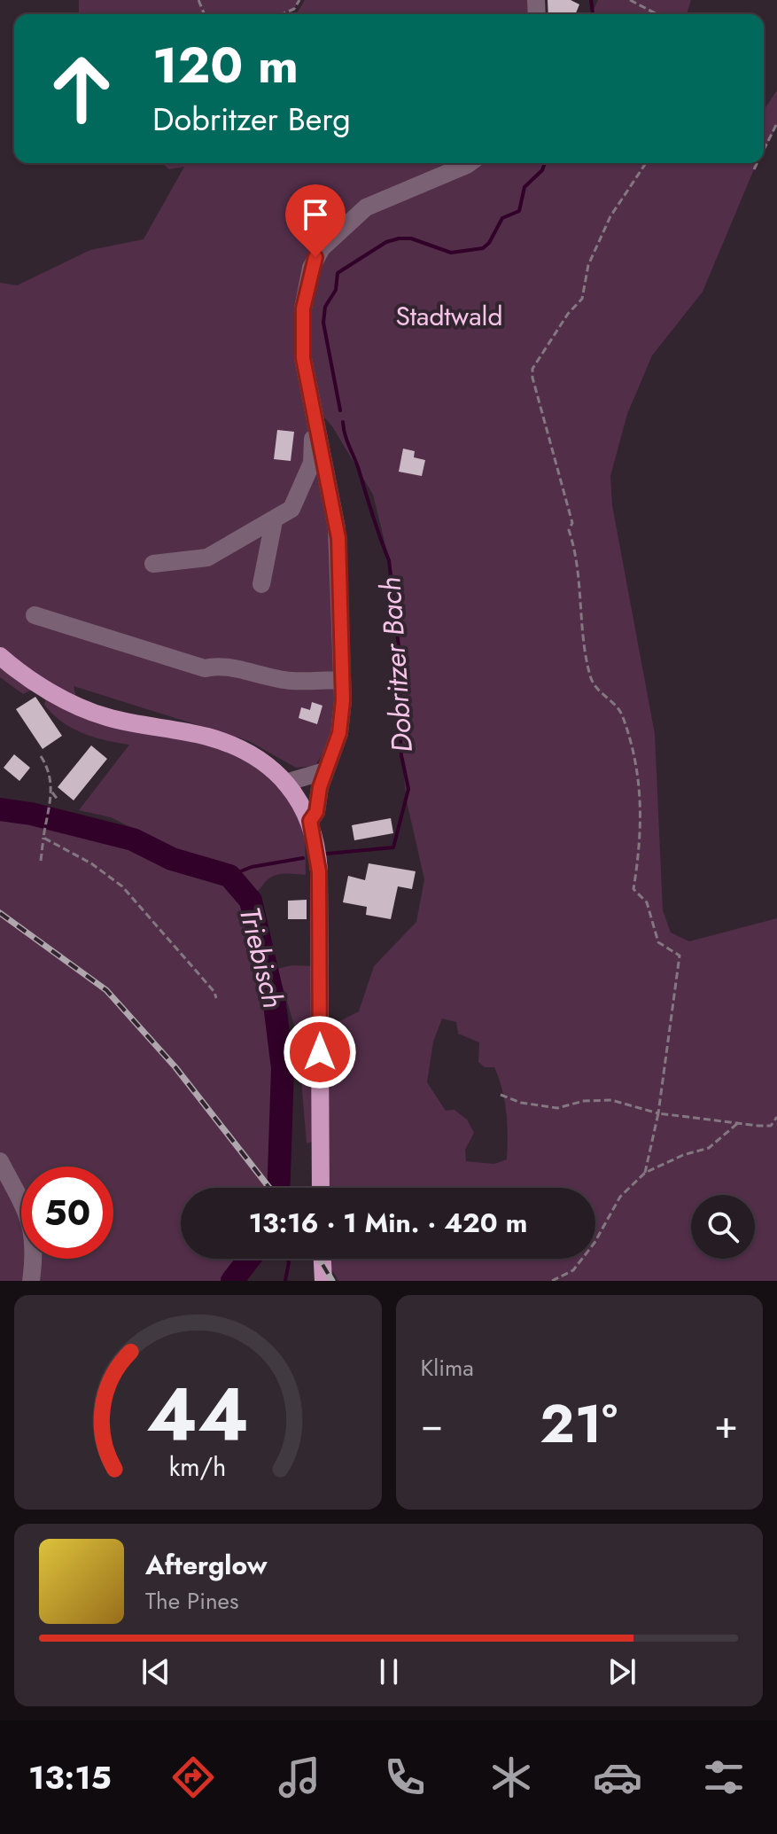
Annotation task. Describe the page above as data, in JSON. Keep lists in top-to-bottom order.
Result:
{
  "water": ["Dobritzer Bach", "Triebisch"],
  "parks": ["Stadtwald"],
  "page": {
    "turn": ["120 m", "Dobritzer Berg"],
    "limit": "50",
    "trip": "13:16 · 1 Min. · 420 m",
    "tile": "Klima",
    "heat": ["−", "21°", "+"],
    "song": ["Afterglow", "The Pines"],
    "tabs": "13:15",
    "gauge": ["44", "km/h"]
  }
}
